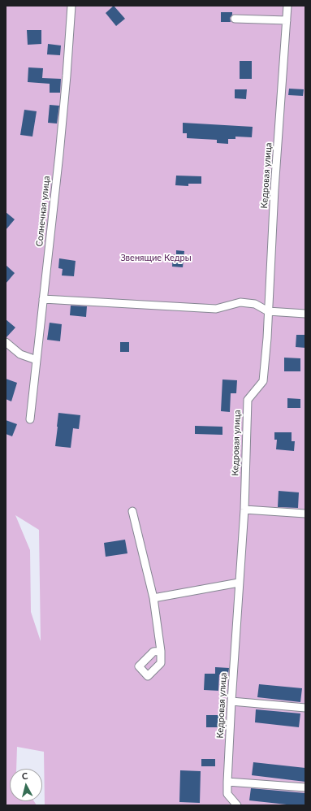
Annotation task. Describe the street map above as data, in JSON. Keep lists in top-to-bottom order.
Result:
{
  "streets": {
    "street": ["Кедровая улица", "Солнечная улица"]
  },
  "parks": ["Звенящие Кедры"],
  "north": "top"
}
